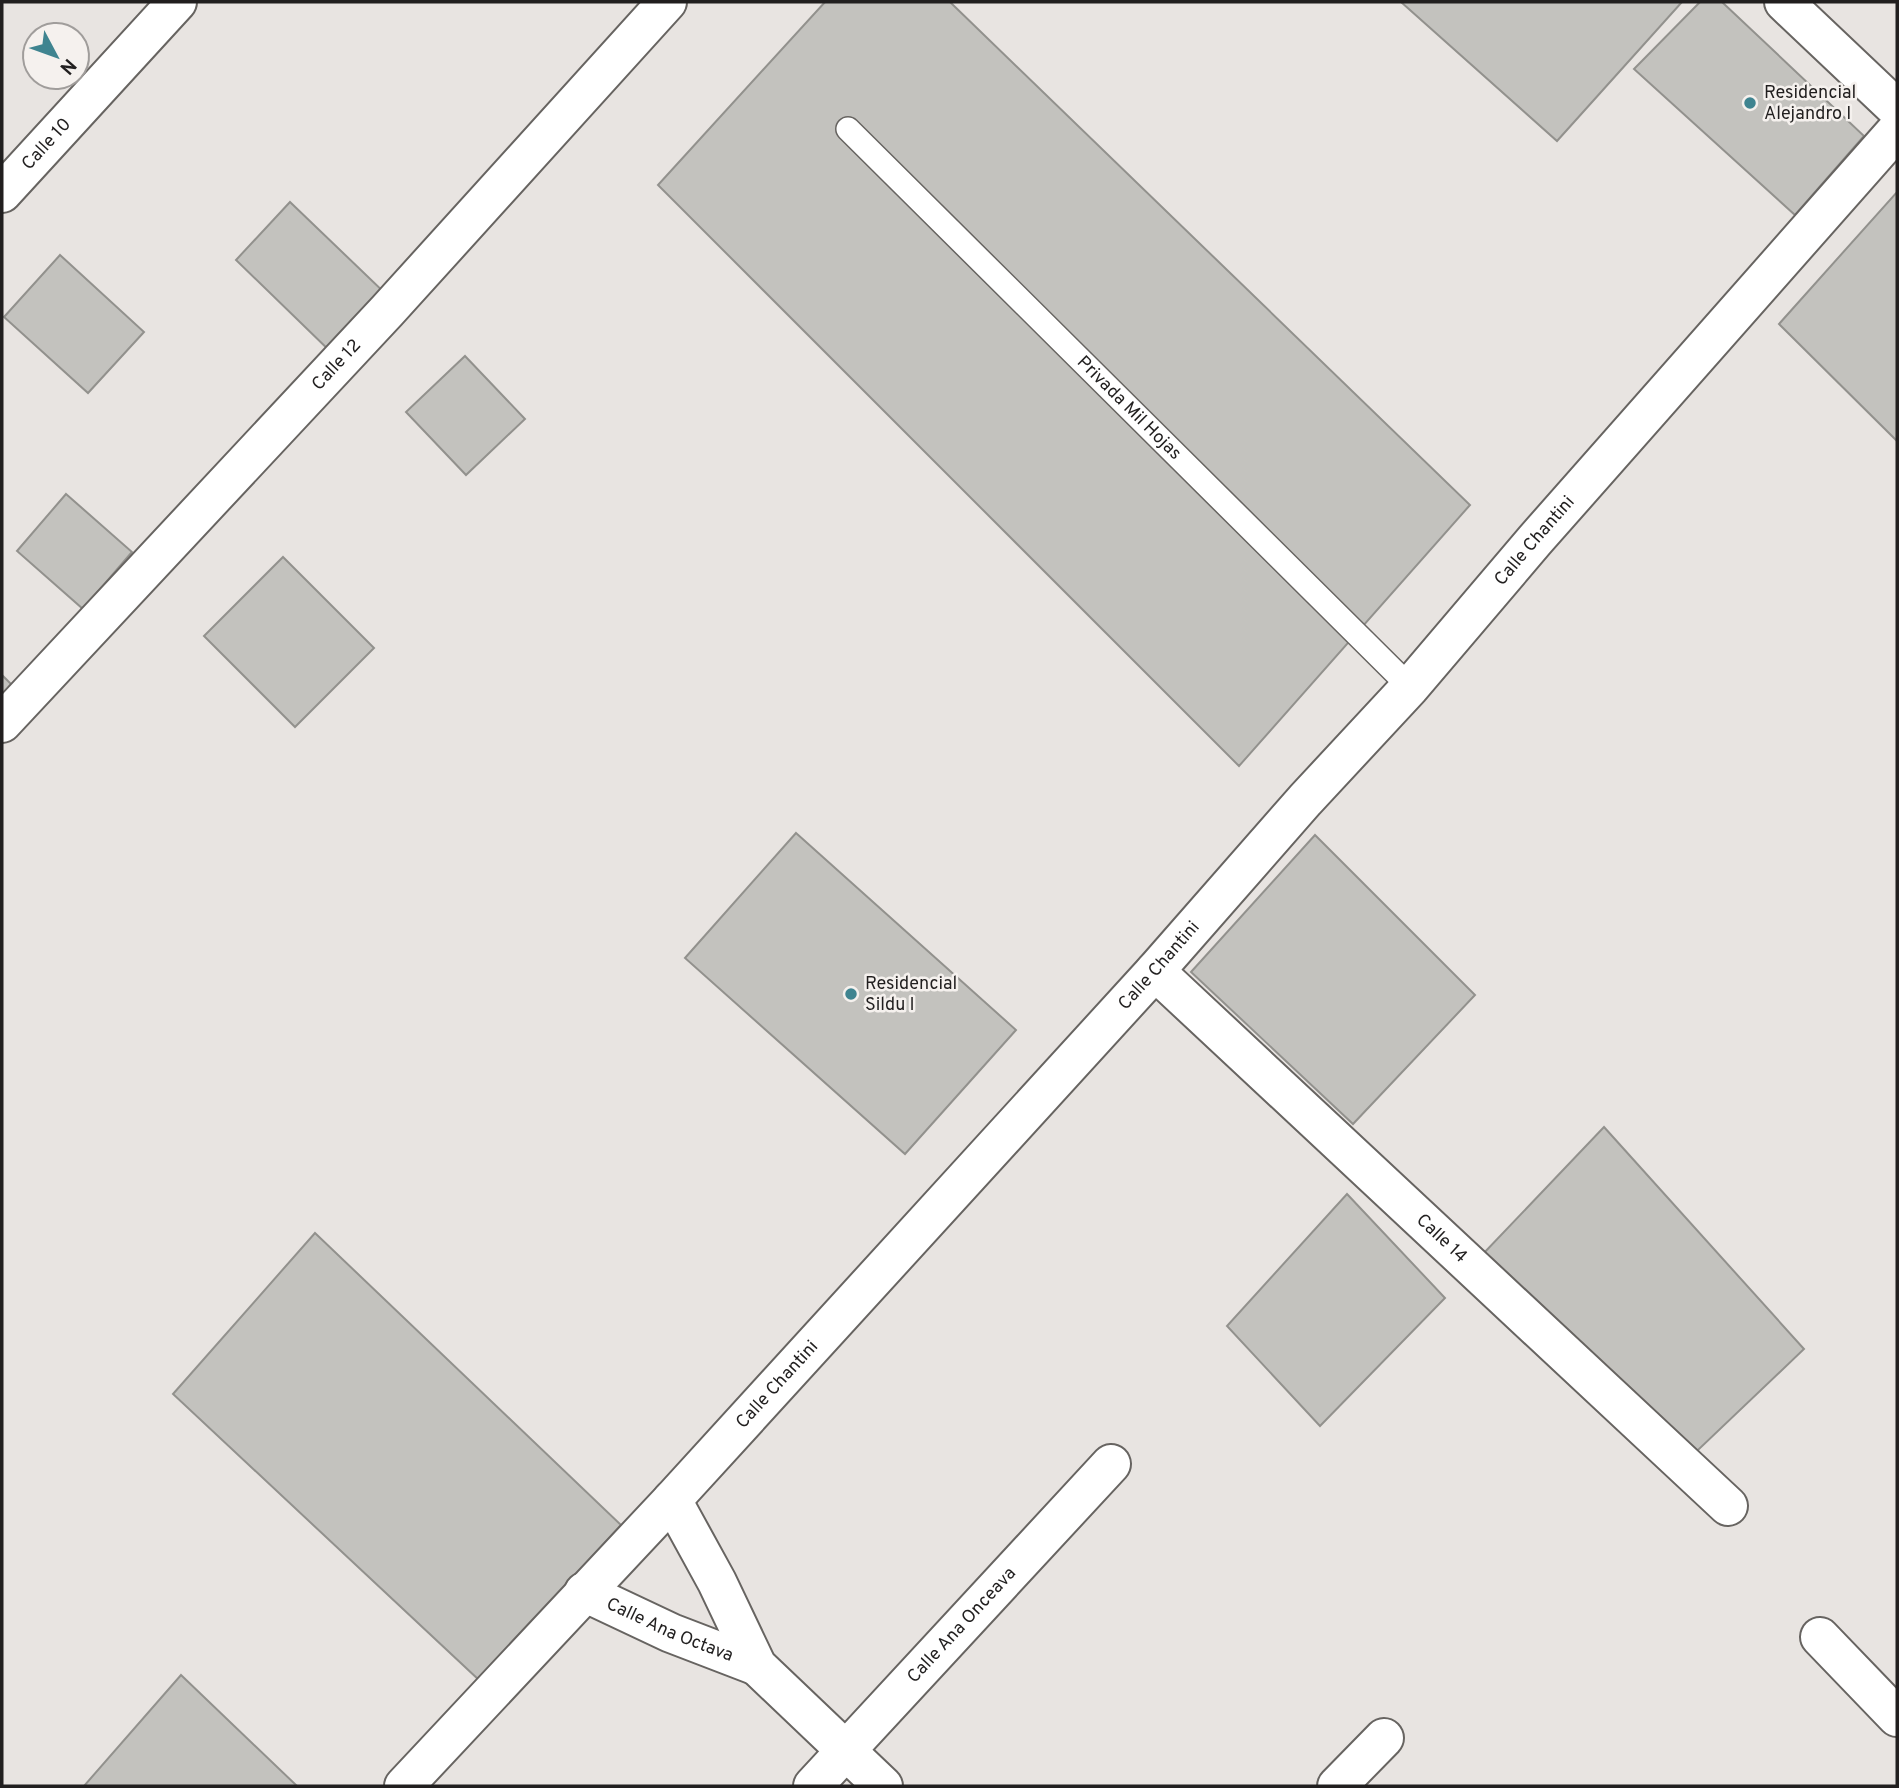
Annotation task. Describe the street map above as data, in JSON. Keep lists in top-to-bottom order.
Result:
{
  "streets": {
    "street": [
      "Calle 10",
      "Calle 12",
      "Calle Chantini",
      "Calle 14",
      "Calle Ana Onceava",
      "Calle Ana Octava"
    ],
    "lane": ["Privada Mil Hojas"]
  },
  "crossings": [
    ["Privada Mil Hojas", "Calle Chantini"],
    ["Calle Chantini", "Calle 14"],
    ["Calle Chantini", "Calle Ana Octava"],
    ["Calle Ana Onceava", "Calle Ana Octava"]
  ],
  "places": ["Residencial Alejandro I", "Residencial Sildu I"],
  "north": "bottom right"
}
